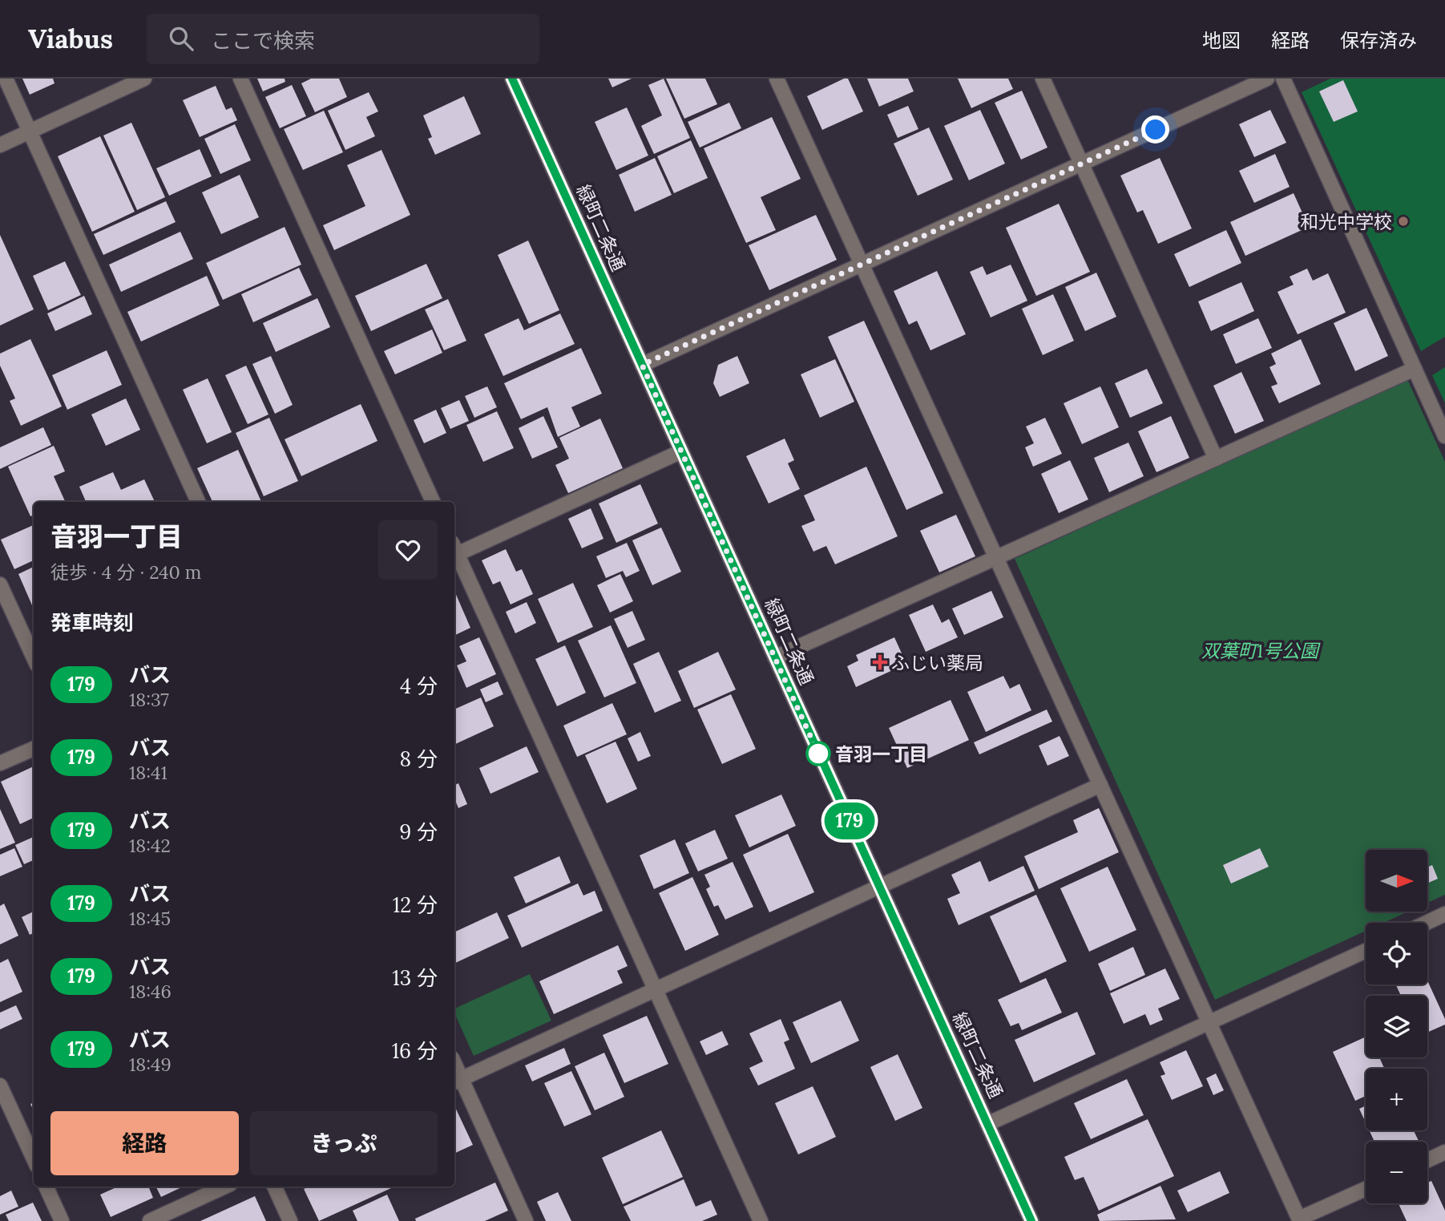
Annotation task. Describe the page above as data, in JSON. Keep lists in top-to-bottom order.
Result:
{
  "streets": {
    "street": ["緑町二条通"]
  },
  "parks": ["双葉町1号公園"],
  "places": {
    "other": ["和光中学校", "音羽一丁目"],
    "health": ["ふじい薬局"]
  },
  "lines": ["bus line 179"],
  "north": "right",
  "page": {
    "header": "Viabus",
    "search": "ここで検索",
    "nav": ["地図", "経路", "保存済み"],
    "on_map": "179",
    "heading": [
      ["音羽一丁目", "徒歩 · 4 分 · 240 m"],
      "発車時刻"
    ],
    "list": [
      {
        "mark": "179",
        "name": "バス",
        "note": "18:37",
        "value": "4 分"
      },
      {
        "mark": "179",
        "name": "バス",
        "note": "18:41",
        "value": "8 分"
      },
      {
        "mark": "179",
        "name": "バス",
        "note": "18:42",
        "value": "9 分"
      },
      {
        "mark": "179",
        "name": "バス",
        "note": "18:45",
        "value": "12 分"
      },
      {
        "mark": "179",
        "name": "バス",
        "note": "18:46",
        "value": "13 分"
      },
      {
        "mark": "179",
        "name": "バス",
        "note": "18:49",
        "value": "16 分"
      }
    ],
    "map_buttons": ["+", "−"],
    "buttons": ["経路", "きっぷ"]
  }
}
